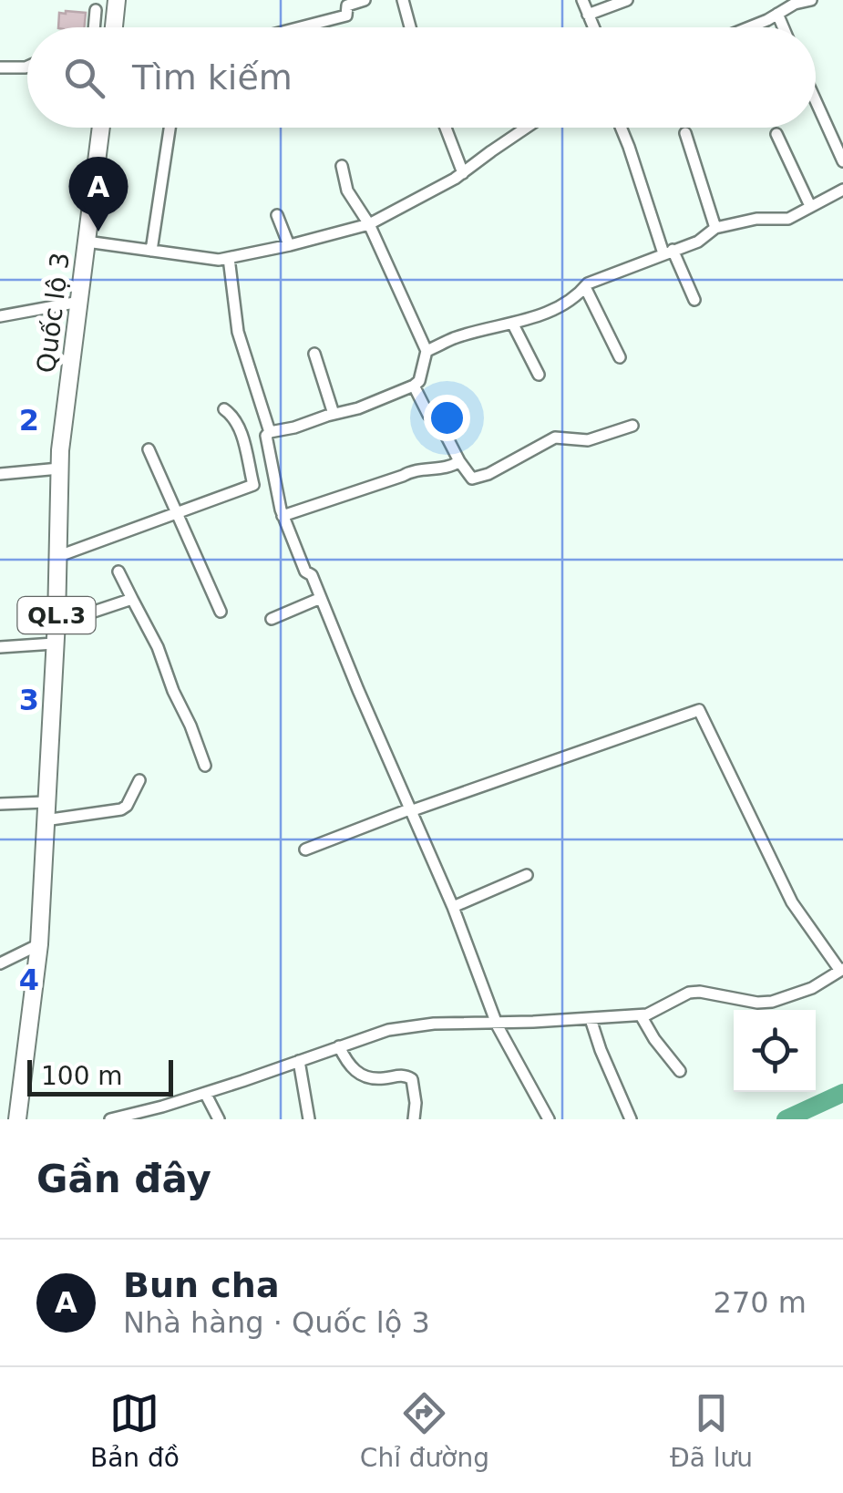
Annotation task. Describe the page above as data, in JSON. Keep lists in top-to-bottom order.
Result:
{
  "streets": {
    "highway": ["Quốc lộ 3", "QL.3"]
  },
  "scale_bar": "100 m",
  "page": {
    "search": "Tìm kiếm",
    "pins": "A",
    "scale": "100 m",
    "heading": "Gần đây",
    "list": [
      {
        "mark": "A",
        "name": "Bun cha",
        "note": "Nhà hàng · Quốc lộ 3",
        "value": "270 m"
      }
    ],
    "nav": ["Bản đồ", "Chỉ đường", "Đã lưu"]
  },
  "grid": {
    "rows": ["2", "3", "4"]
  }
}
